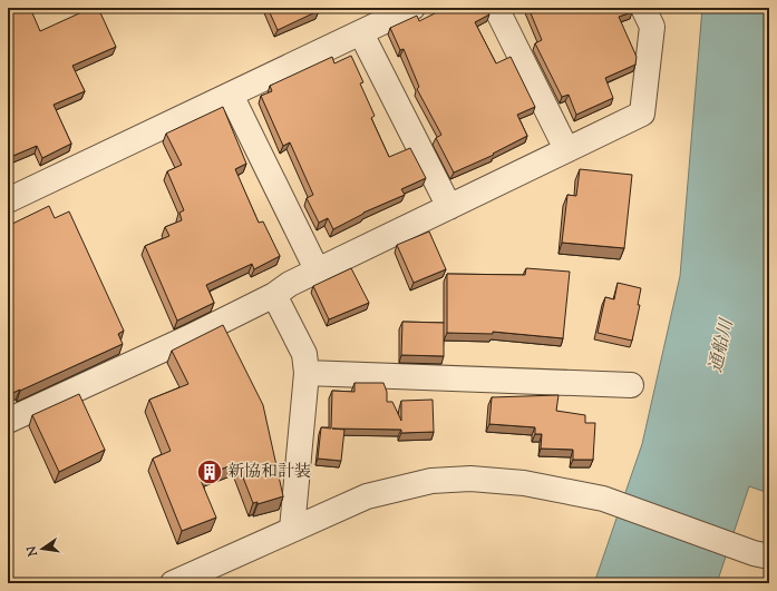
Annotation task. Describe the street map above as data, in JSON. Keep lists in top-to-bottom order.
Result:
{
  "water": ["通船川"],
  "places": {
    "building": ["新協和計装"]
  },
  "north": "left"
}
